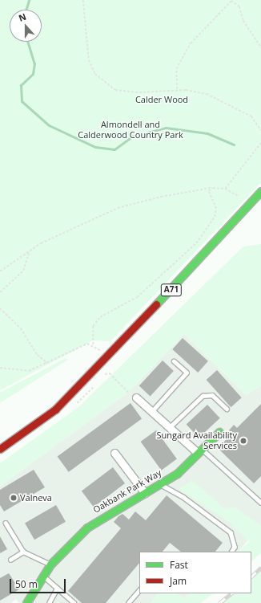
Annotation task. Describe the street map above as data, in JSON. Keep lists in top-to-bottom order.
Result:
{
  "streets": {
    "main road": ["A71", "Oakbank Park Way"]
  },
  "parks": ["Calder Wood", "Almondell and Calderwood Country Park"],
  "places": ["Sungard Availability Services", "Valneva"],
  "legend": ["Fast", "Jam"],
  "scale_bar": "50 m",
  "north": "top"
}
